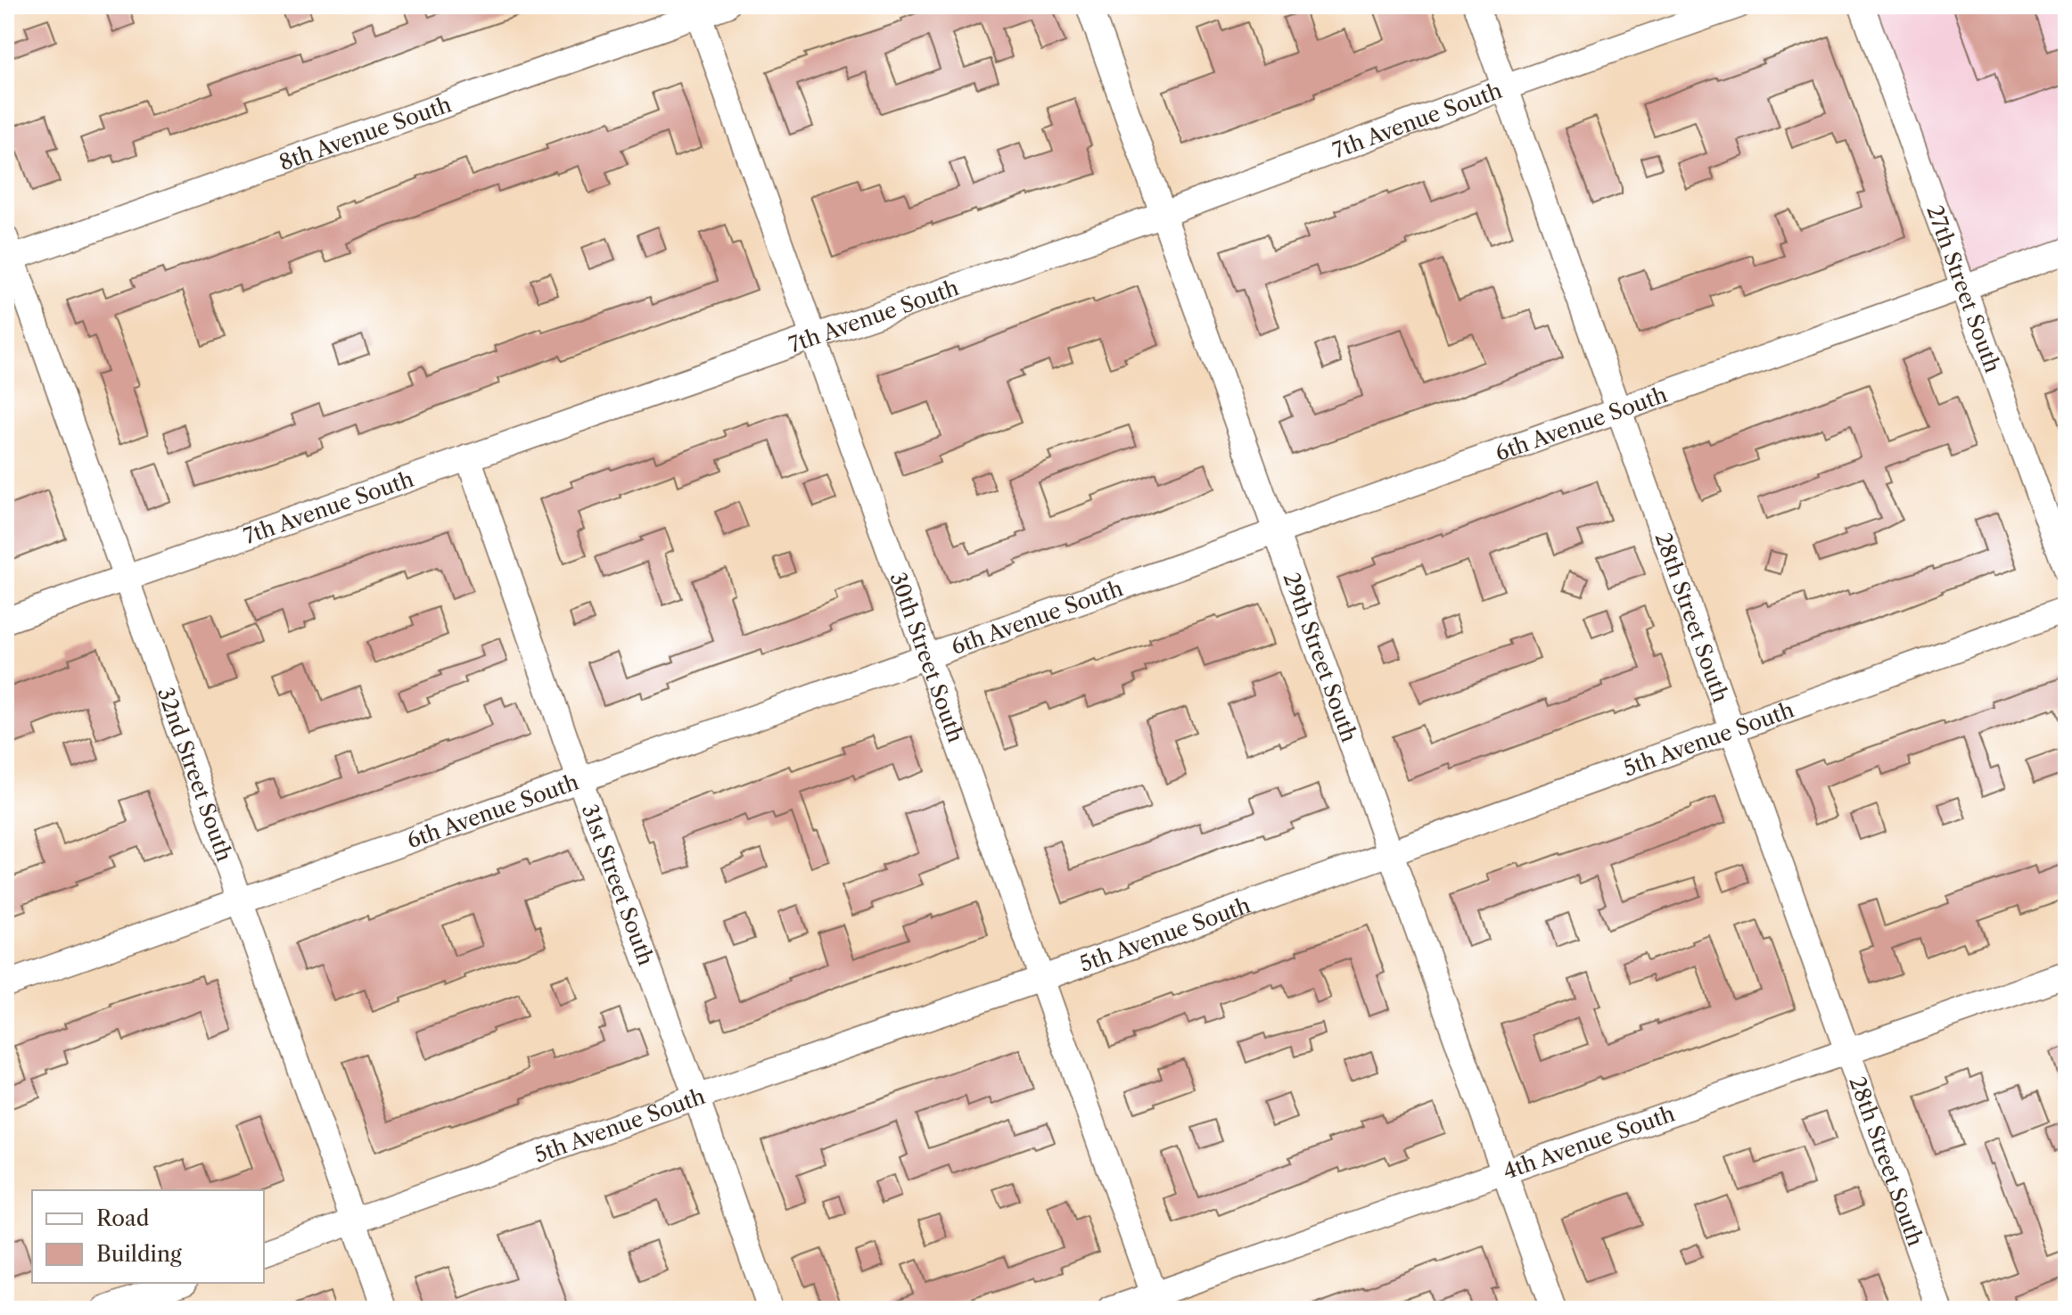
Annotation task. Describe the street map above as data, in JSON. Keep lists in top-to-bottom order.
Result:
{
  "streets": {
    "street": [
      "7th Avenue South",
      "8th Avenue South",
      "27th Street South",
      "6th Avenue South",
      "28th Street South",
      "30th Street South",
      "29th Street South",
      "5th Avenue South",
      "32nd Street South",
      "31st Street South",
      "4th Avenue South"
    ]
  },
  "crossings": [
    ["7th Avenue South", "28th Street South"],
    ["7th Avenue South", "30th Street South"],
    ["7th Avenue South", "29th Street South"],
    ["7th Avenue South", "32nd Street South"],
    ["7th Avenue South", "31st Street South"],
    ["8th Avenue South", "30th Street South"],
    ["8th Avenue South", "32nd Street South"],
    ["27th Street South", "6th Avenue South"],
    ["6th Avenue South", "28th Street South"],
    ["6th Avenue South", "30th Street South"],
    ["6th Avenue South", "29th Street South"],
    ["6th Avenue South", "32nd Street South"],
    ["6th Avenue South", "31st Street South"],
    ["28th Street South", "5th Avenue South"],
    ["28th Street South", "4th Avenue South"],
    ["30th Street South", "5th Avenue South"],
    ["30th Street South", "4th Avenue South"],
    ["29th Street South", "5th Avenue South"],
    ["29th Street South", "4th Avenue South"],
    ["5th Avenue South", "32nd Street South"],
    ["5th Avenue South", "31st Street South"]
  ],
  "legend": ["Road", "Building"]
}
